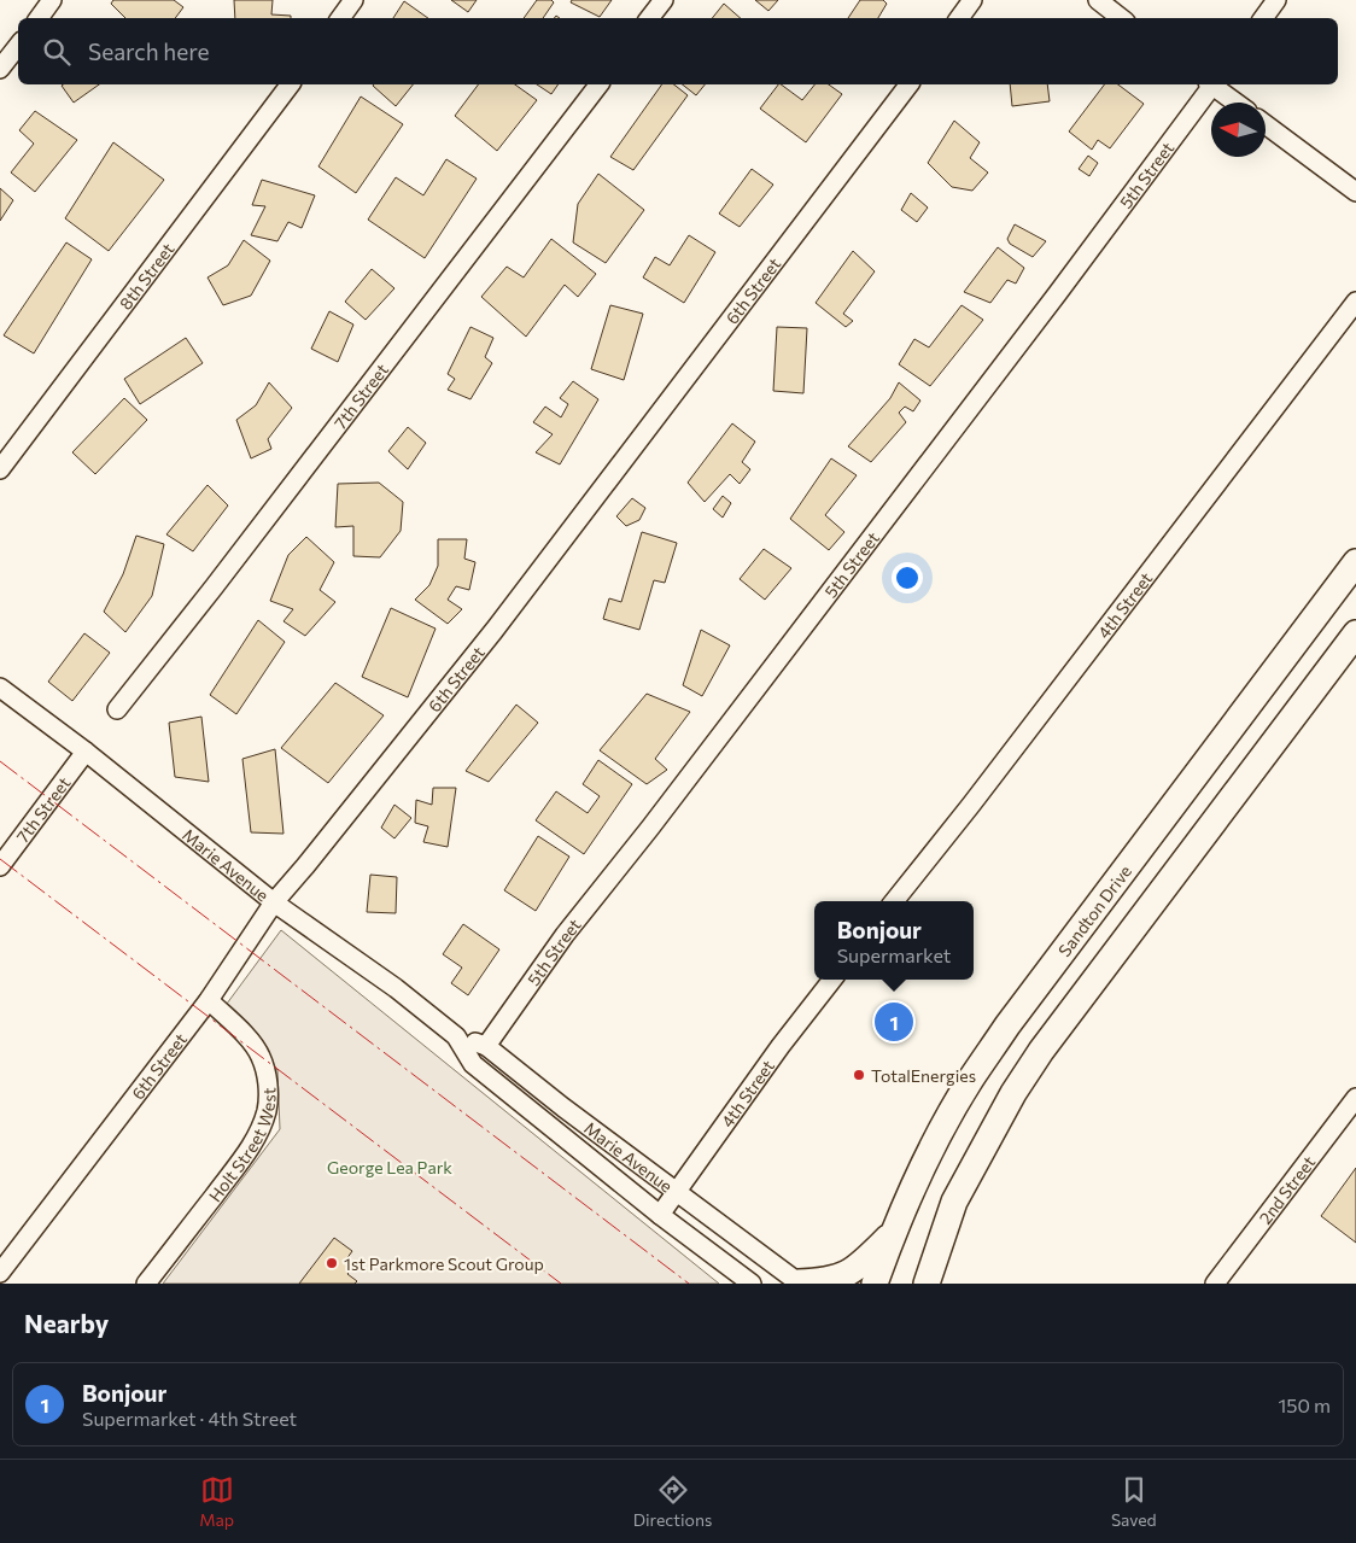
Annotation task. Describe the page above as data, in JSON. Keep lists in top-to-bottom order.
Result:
{
  "streets": {
    "main road": ["Sandton Drive"],
    "street": [
      "5th Street",
      "8th Street",
      "6th Street",
      "7th Street",
      "4th Street",
      "Marie Avenue",
      "Holt Street West",
      "2nd Street"
    ]
  },
  "crossings": [
    ["5th Street", "Marie Avenue"],
    ["6th Street", "Marie Avenue"],
    ["6th Street", "Holt Street West"],
    ["7th Street", "Marie Avenue"],
    ["4th Street", "Marie Avenue"]
  ],
  "parks": ["George Lea Park"],
  "places": ["TotalEnergies", "1st Parkmore Scout Group"],
  "north": "left",
  "page": {
    "search": "Search here",
    "popup": ["Bonjour", "Supermarket"],
    "pins": "1",
    "heading": "Nearby",
    "list": [
      {
        "mark": "1",
        "name": "Bonjour",
        "note": "Supermarket · 4th Street",
        "value": "150 m"
      }
    ],
    "nav": ["Map", "Directions", "Saved"]
  }
}
